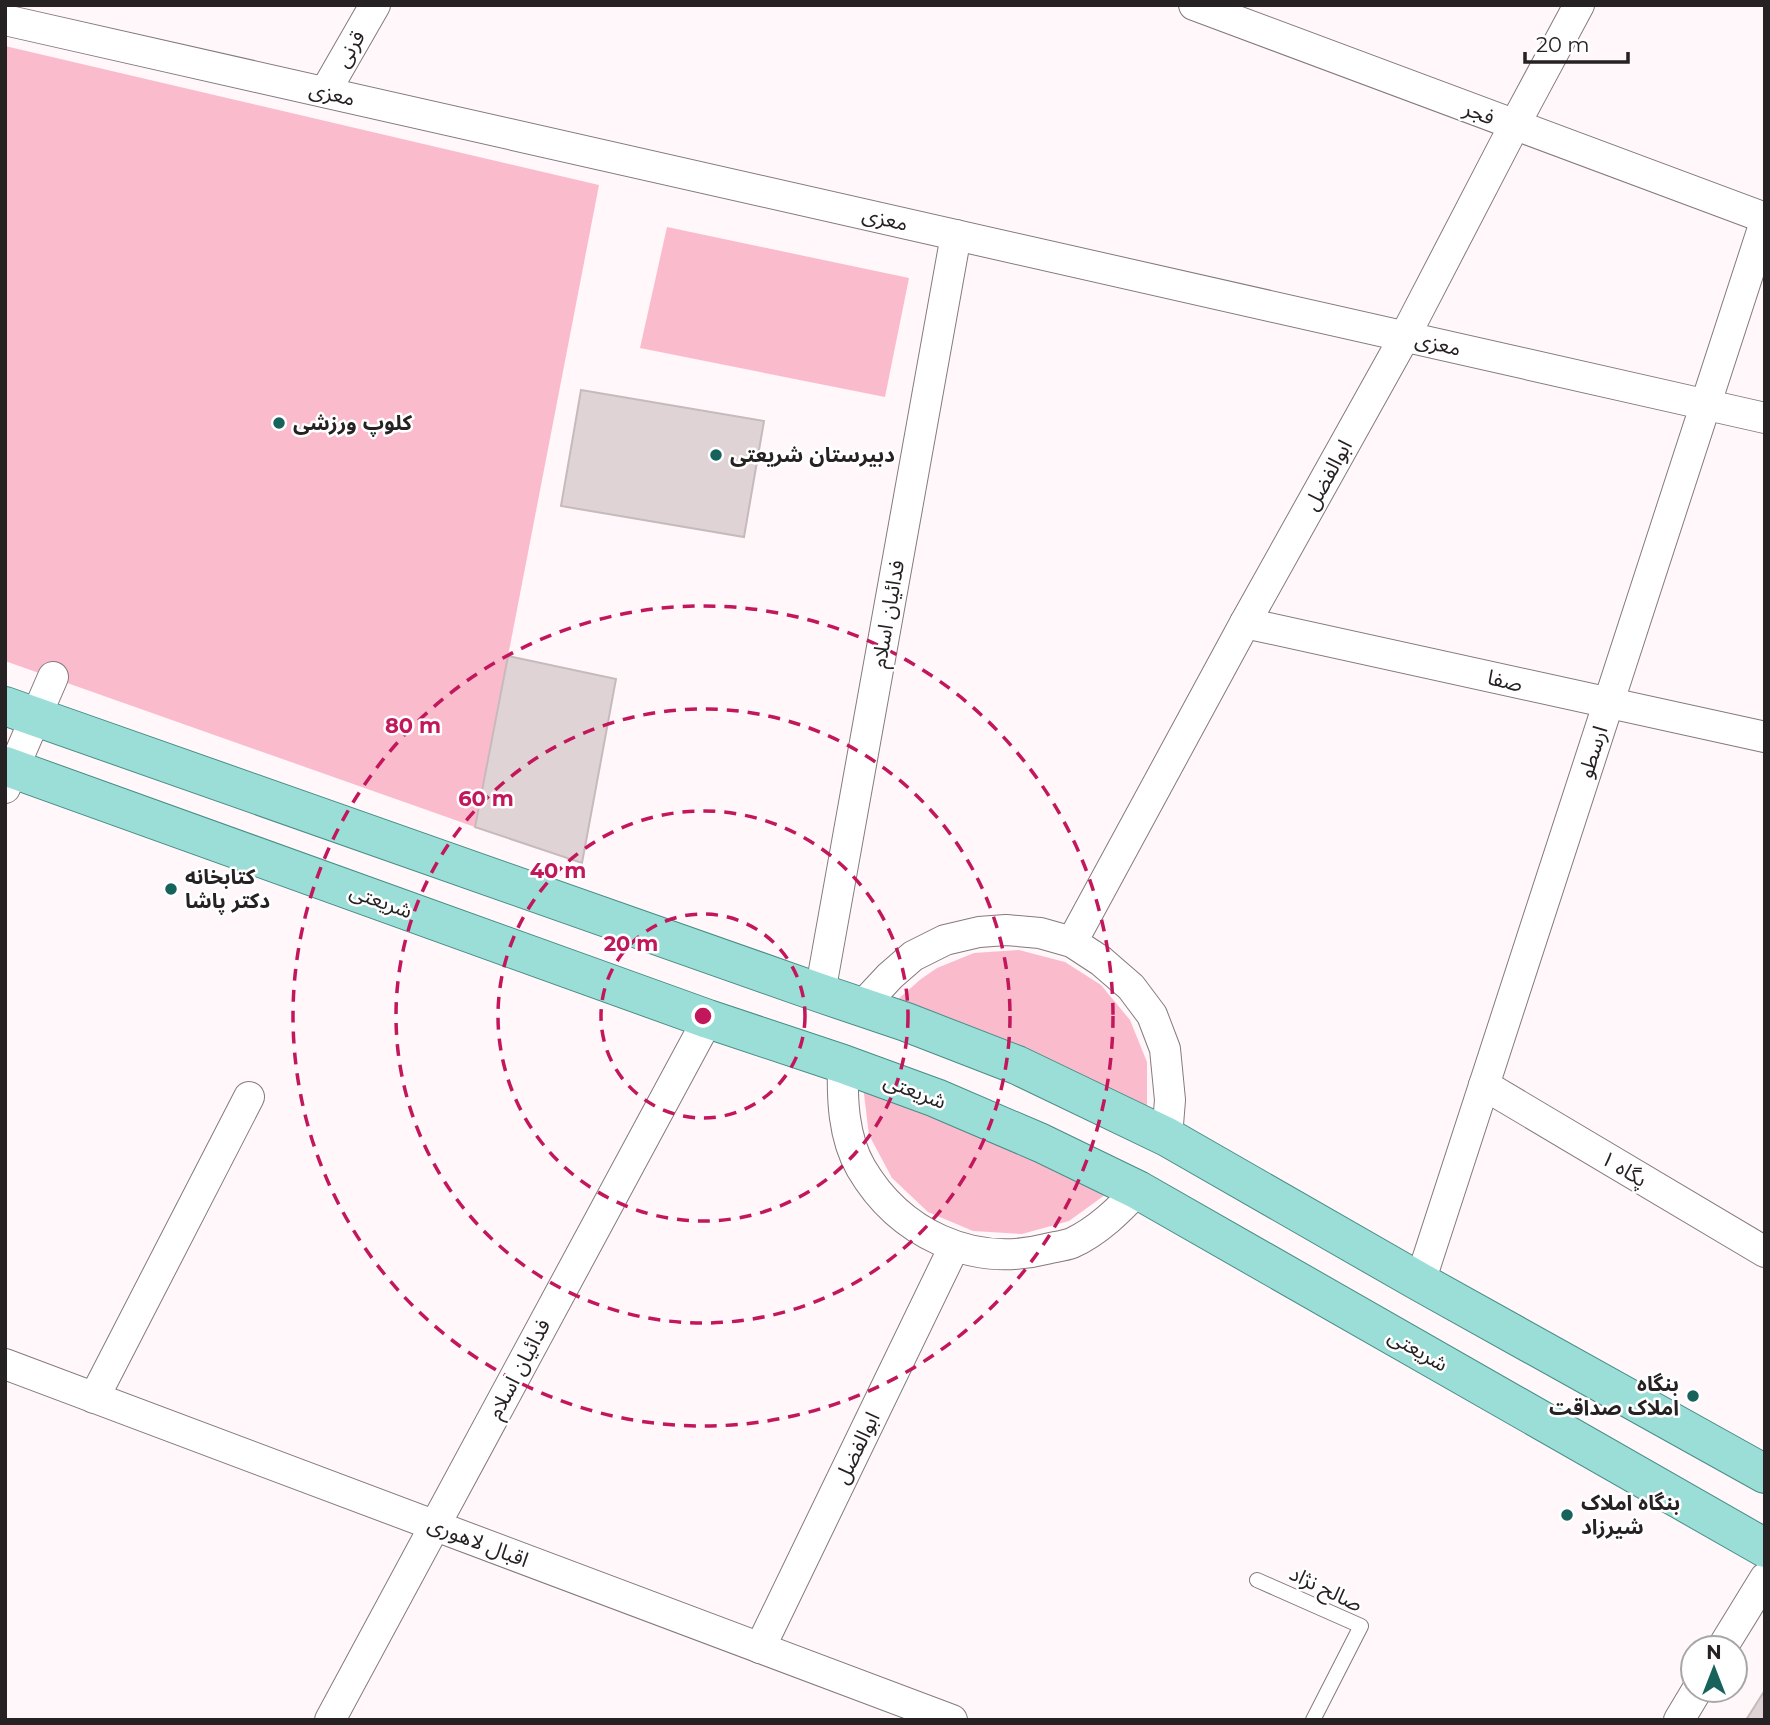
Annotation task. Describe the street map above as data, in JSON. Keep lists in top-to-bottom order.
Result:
{
  "streets": {
    "main road": ["شریعتی"],
    "street": [
      "قرنی",
      "معزی",
      "فجر",
      "ابوالفضل",
      "فدائیان اسلام",
      "صفا",
      "ارسطو",
      "پگاه ۱",
      "اقبال لاهوری"
    ],
    "lane": ["صالح نژاد"]
  },
  "crossings": [
    ["قرنی", "معزی"],
    ["معزی", "ابوالفضل"],
    ["معزی", "فدائیان اسلام"],
    ["معزی", "ارسطو"],
    ["فجر", "ابوالفضل"],
    ["فجر", "ارسطو"],
    ["ابوالفضل", "صفا"],
    ["ابوالفضل", "اقبال لاهوری"],
    ["فدائیان اسلام", "شریعتی"],
    ["فدائیان اسلام", "اقبال لاهوری"],
    ["صفا", "ارسطو"],
    ["ارسطو", "پگاه ۱"]
  ],
  "places": [
    "کلوپ ورزشی",
    "دبیرستان شریعتی",
    "کتابخانه دکتر پاشا",
    "بنگاه املاک صداقت",
    "بنگاه املاک شیرزاد"
  ],
  "scale_bar": "20 m",
  "north": "top",
  "rings": [
    "80 m",
    "60 m",
    "40 m",
    "20 m"
  ]
}
